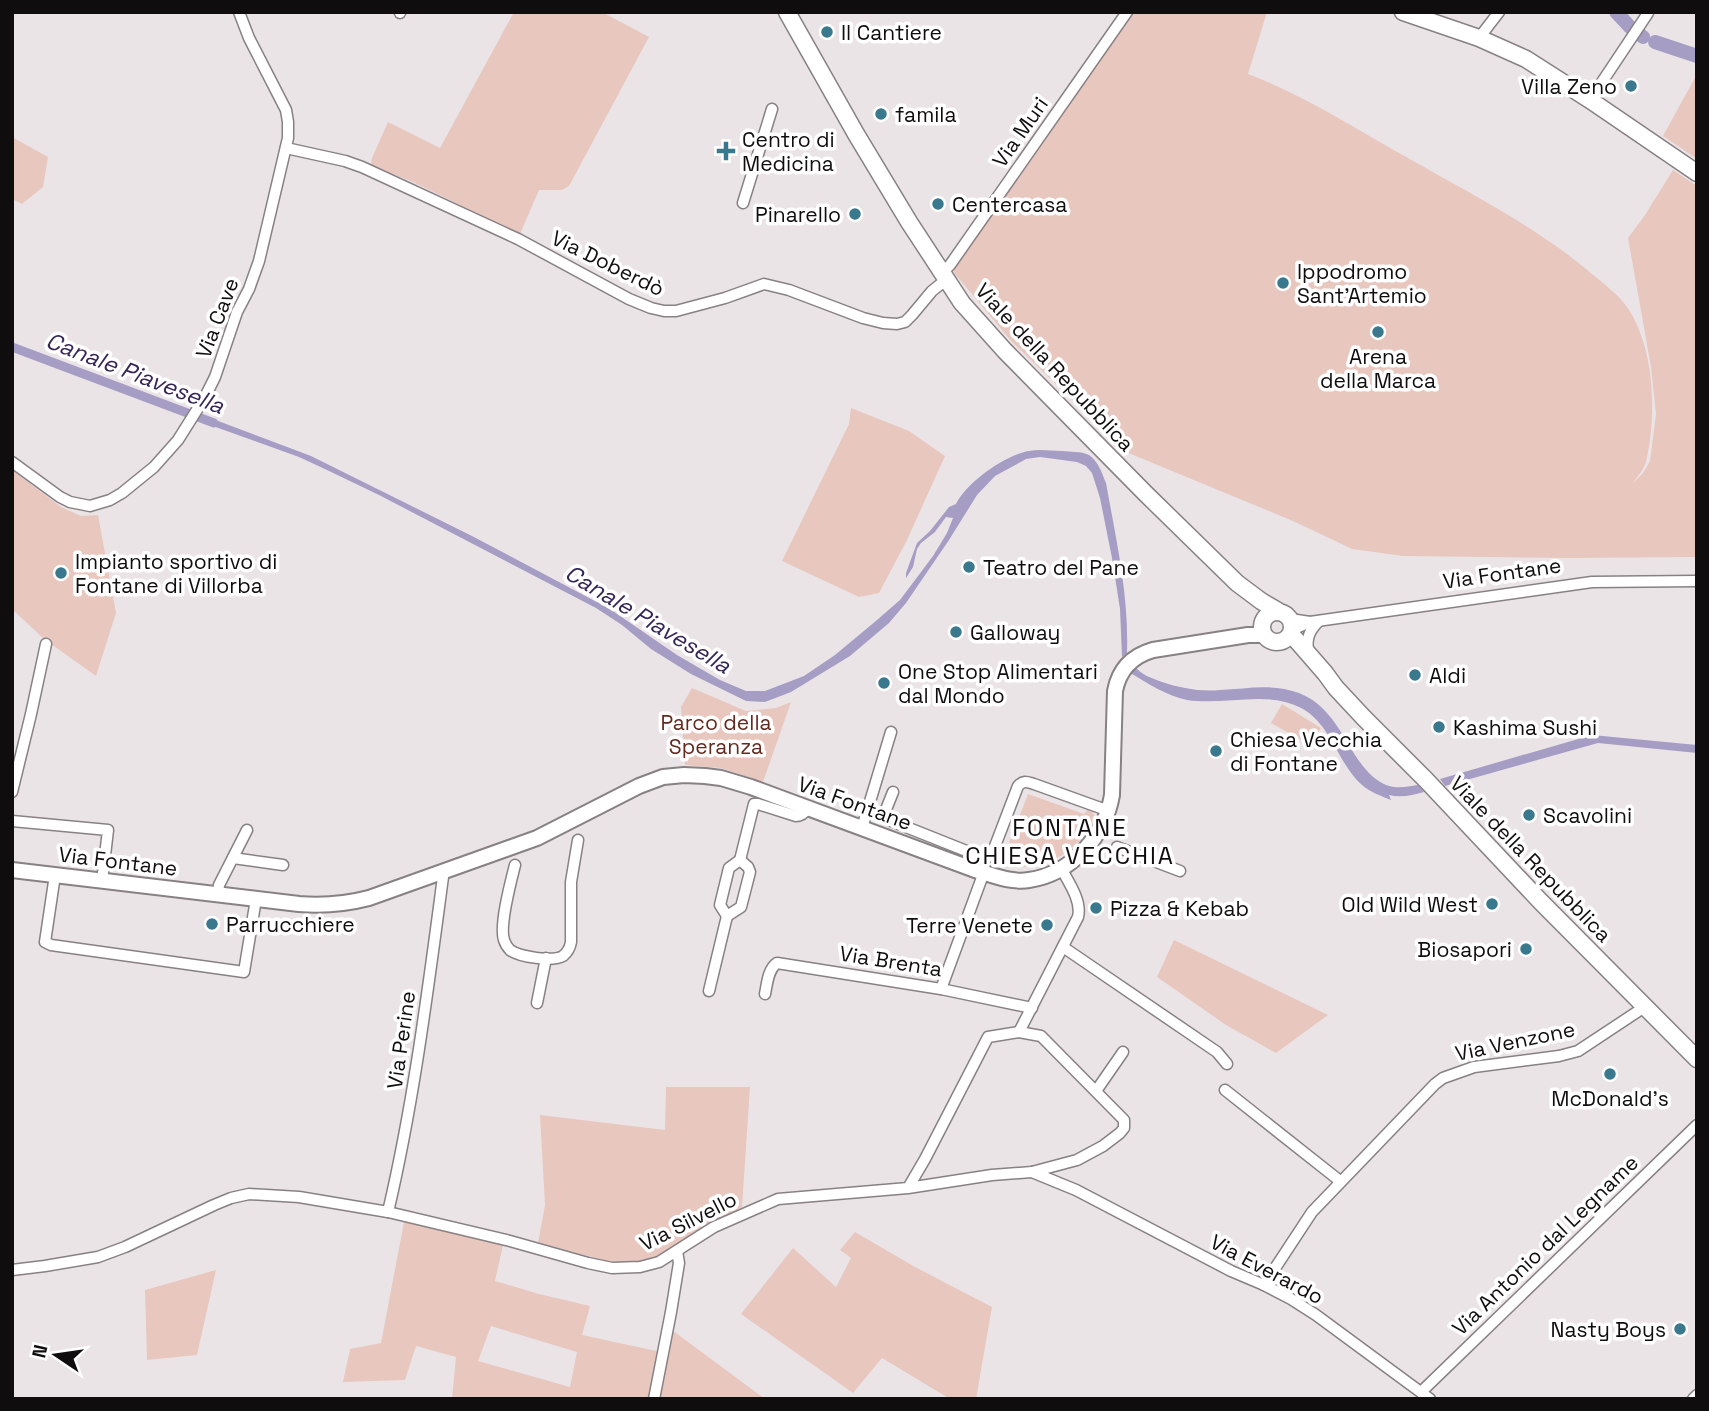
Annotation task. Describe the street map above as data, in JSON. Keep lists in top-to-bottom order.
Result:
{
  "streets": {
    "main road": ["Viale della Repubblica"],
    "street": [
      "Via Muri",
      "Via Doberdò",
      "Via Cave",
      "Via Fontane",
      "Via Brenta",
      "Via Perine",
      "Via Venzone",
      "Via Silvello",
      "Via Antonio dal Legname",
      "Via Everardo"
    ]
  },
  "crossings": [
    ["Via Muri", "Via Doberdò"],
    ["Via Muri", "Viale della Repubblica"],
    ["Via Doberdò", "Via Cave"],
    ["Via Doberdò", "Viale della Repubblica"],
    ["Viale della Repubblica", "Via Fontane"],
    ["Viale della Repubblica", "Via Venzone"],
    ["Via Fontane", "Via Perine"],
    ["Via Perine", "Via Silvello"],
    ["Via Venzone", "Via Everardo"],
    ["Via Silvello", "Via Everardo"],
    ["Via Antonio dal Legname", "Via Everardo"]
  ],
  "districts": ["FONTANE CHIESA VECCHIA"],
  "water": ["Canale Piavesella"],
  "parks": ["Parco della Speranza"],
  "places": {
    "other": [
      "Il Cantiere",
      "Villa Zeno",
      "famila",
      "Centercasa",
      "Pinarello",
      "Ippodromo Sant'Artemio",
      "Arena della Marca",
      "Teatro del Pane",
      "Impianto sportivo di Fontane di Villorba",
      "Galloway",
      "Aldi",
      "One Stop Alimentari dal Mondo",
      "Kashima Sushi",
      "Chiesa Vecchia di Fontane",
      "Scavolini",
      "Old Wild West",
      "Pizza & Kebab",
      "Parrucchiere",
      "Terre Venete",
      "Biosapori",
      "McDonald's",
      "Nasty Boys"
    ],
    "health": ["Centro di Medicina"]
  },
  "north": "left"
}
